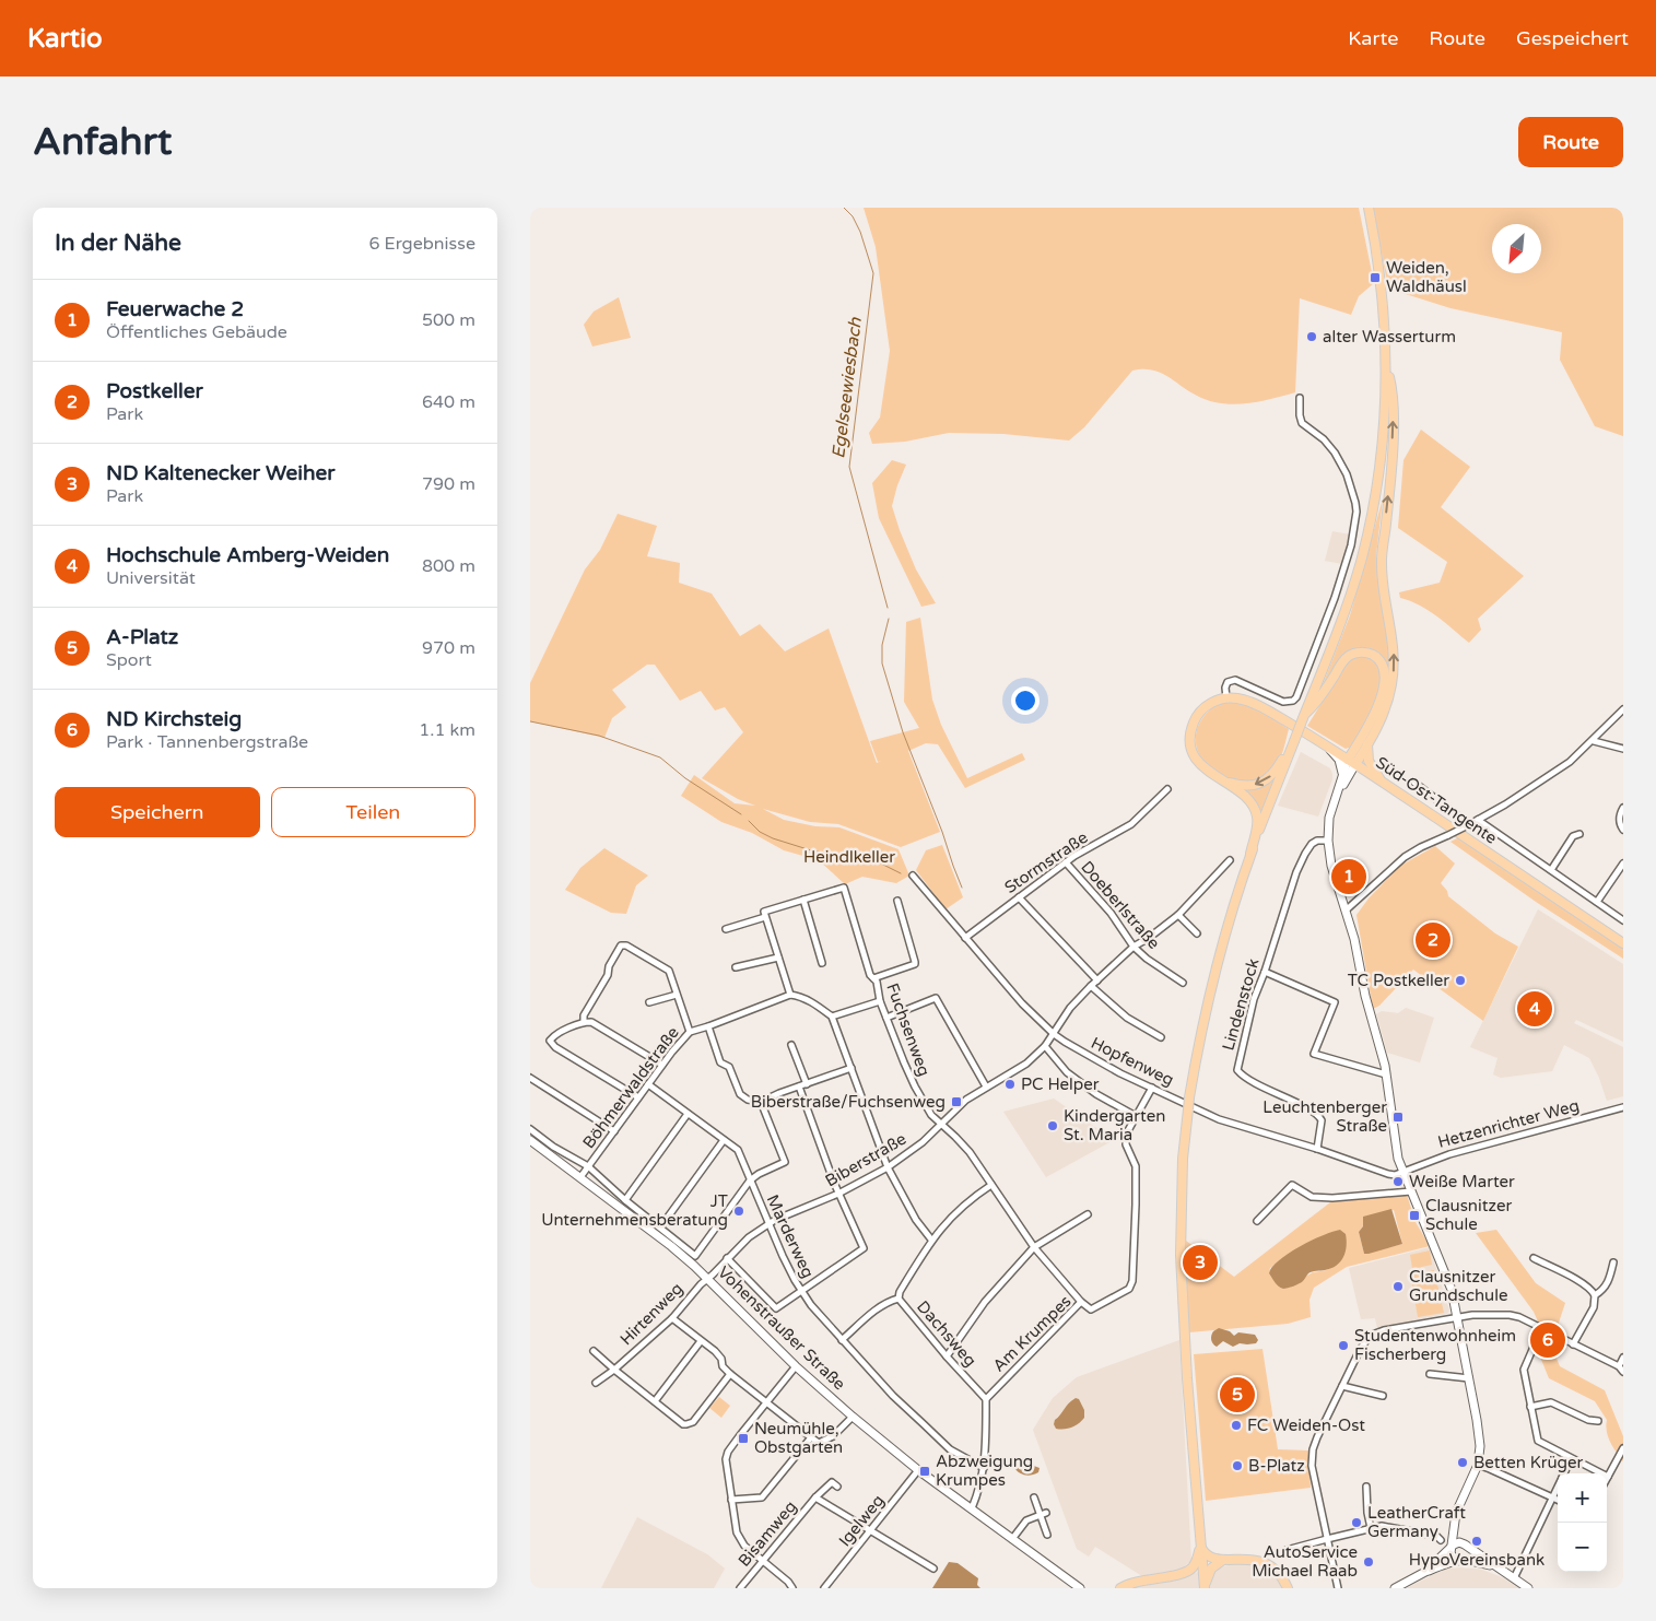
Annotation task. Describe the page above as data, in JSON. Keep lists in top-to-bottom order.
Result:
{
  "streets": {
    "main road": ["Süd-Ost-Tangente"],
    "street": [
      "Stormstraße",
      "Doeberlstraße",
      "Lindenstock",
      "Fuchsenweg",
      "Hopfenweg",
      "Böhmerwaldstraße",
      "Hetzenrichter Weg",
      "Biberstraße",
      "Marderweg",
      "Hirtenweg",
      "Vohenstraußer Straße",
      "Dachsweg",
      "Am Krumpes",
      "Igelweg",
      "Bisamweg"
    ]
  },
  "crossings": [
    ["Stormstraße", "Doeberlstraße"],
    ["Stormstraße", "Hopfenweg"],
    ["Doeberlstraße", "Biberstraße"],
    ["Lindenstock", "Hopfenweg"],
    ["Fuchsenweg", "Biberstraße"],
    ["Fuchsenweg", "Dachsweg"],
    ["Fuchsenweg", "Am Krumpes"],
    ["Hopfenweg", "Hetzenrichter Weg"],
    ["Hopfenweg", "Biberstraße"],
    ["Hopfenweg", "Am Krumpes"],
    ["Böhmerwaldstraße", "Marderweg"],
    ["Böhmerwaldstraße", "Vohenstraußer Straße"],
    ["Biberstraße", "Marderweg"],
    ["Biberstraße", "Hirtenweg"],
    ["Biberstraße", "Vohenstraußer Straße"],
    ["Hirtenweg", "Vohenstraußer Straße"],
    ["Vohenstraußer Straße", "Igelweg"],
    ["Dachsweg", "Am Krumpes"],
    ["Igelweg", "Bisamweg"]
  ],
  "water": ["Egelseewiesbach"],
  "parks": ["Heindlkeller"],
  "places": {
    "transit": [
      "Weiden, Waldhäusl",
      "Biberstraße/Fuchsenweg",
      "Leuchtenberger Straße",
      "Clausnitzer Schule",
      "Neumühle, Obstgarten",
      "Abzweigung Krumpes"
    ],
    "other": [
      "alter Wasserturm",
      "TC Postkeller",
      "PC Helper",
      "Kindergarten St. Maria",
      "Weiße Marter",
      "JT Unternehmensberatung",
      "Clausnitzer Grundschule",
      "Studentenwohnheim Fischerberg",
      "FC Weiden-Ost",
      "Betten Krüger",
      "B-Platz",
      "LeatherCraft Germany",
      "HypoVereinsbank",
      "AutoService Michael Raab"
    ]
  },
  "north": "bottom left",
  "page": {
    "header": "Kartio",
    "nav": ["Karte", "Route", "Gespeichert"],
    "buttons": [
      "Route",
      ["Speichern", "Teilen"]
    ],
    "title": "Anfahrt",
    "heading": ["In der Nähe", "6 Ergebnisse"],
    "list": [
      {
        "mark": "1",
        "name": "Feuerwache 2",
        "note": "Öffentliches Gebäude",
        "value": "500 m"
      },
      {
        "mark": "2",
        "name": "Postkeller",
        "note": "Park",
        "value": "640 m"
      },
      {
        "mark": "3",
        "name": "ND Kaltenecker Weiher",
        "note": "Park",
        "value": "790 m"
      },
      {
        "mark": "4",
        "name": "Hochschule Amberg-Weiden",
        "note": "Universität",
        "value": "800 m"
      },
      {
        "mark": "5",
        "name": "A-Platz",
        "note": "Sport",
        "value": "970 m"
      },
      {
        "mark": "6",
        "name": "ND Kirchsteig",
        "note": "Park · Tannenbergstraße",
        "value": "1.1 km"
      }
    ],
    "pins": [
      "1",
      "2",
      "4",
      "3",
      "6",
      "5"
    ],
    "map_buttons": ["+", "−"]
  }
}
